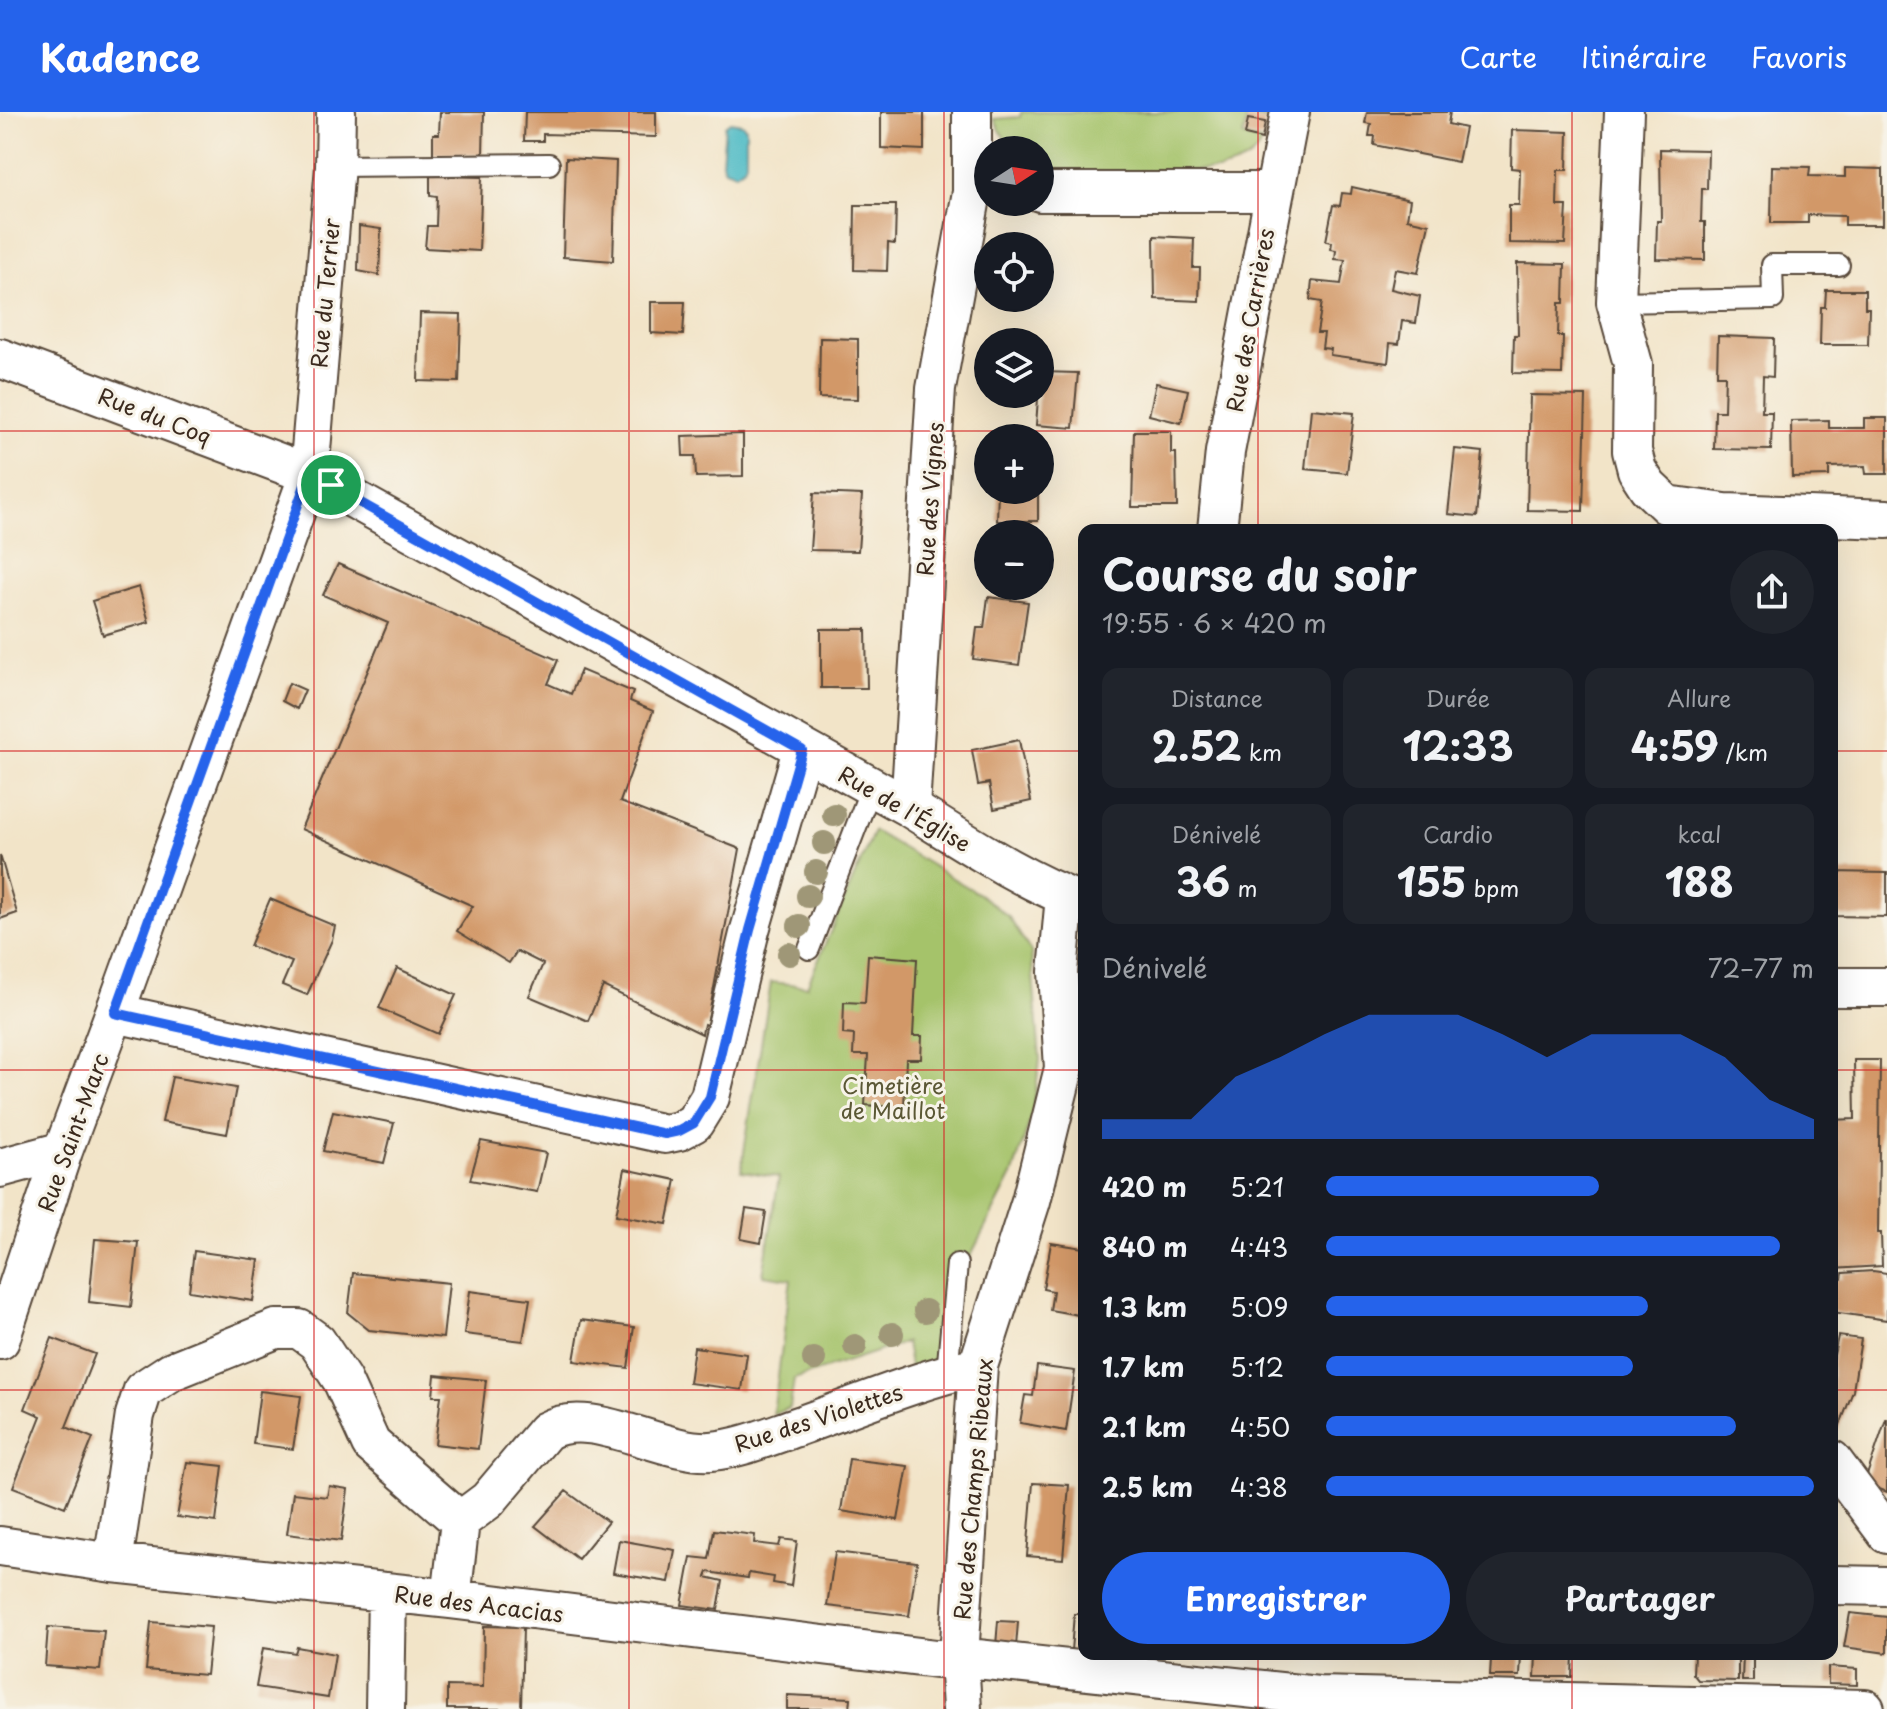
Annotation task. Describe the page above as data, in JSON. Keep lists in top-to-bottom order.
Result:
{
  "streets": {
    "street": [
      "Rue du Terrier",
      "Rue des Carrières",
      "Rue du Coq",
      "Rue des Vignes",
      "Rue de l'Église",
      "Rue Saint-Marc",
      "Rue des Violettes",
      "Rue des Champs Ribeaux",
      "Rue des Acacias"
    ]
  },
  "crossings": [
    ["Rue du Terrier", "Rue du Coq"],
    ["Rue du Terrier", "Rue de l'Église"],
    ["Rue du Terrier", "Rue Saint-Marc"],
    ["Rue du Coq", "Rue de l'Église"],
    ["Rue du Coq", "Rue Saint-Marc"],
    ["Rue des Vignes", "Rue de l'Église"],
    ["Rue de l'Église", "Rue Saint-Marc"],
    ["Rue de l'Église", "Rue des Champs Ribeaux"],
    ["Rue des Violettes", "Rue des Champs Ribeaux"],
    ["Rue des Champs Ribeaux", "Rue des Acacias"]
  ],
  "parks": ["Cimetière de Maillot"],
  "north": "right",
  "page": {
    "header": "Kadence",
    "nav": ["Carte", "Itinéraire", "Favoris"],
    "map_buttons": ["+", "−"],
    "heading": ["Course du soir", "19:55 · 6 × 420 m"],
    "stats": [
      ["Distance", "2.52 km"],
      ["Durée", "12:33"],
      ["Allure", "4:59 /km"],
      ["Dénivelé", "36 m"],
      ["Cardio", "155 bpm"],
      ["kcal", "188"]
    ],
    "chart": ["Dénivelé", "72–77 m"],
    "list": [
      {
        "name": "420 m",
        "note": "5:21"
      },
      {
        "name": "840 m",
        "note": "4:43"
      },
      {
        "name": "1.3 km",
        "note": "5:09"
      },
      {
        "name": "1.7 km",
        "note": "5:12"
      },
      {
        "name": "2.1 km",
        "note": "4:50"
      },
      {
        "name": "2.5 km",
        "note": "4:38"
      }
    ],
    "buttons": ["Enregistrer", "Partager"]
  }
}
